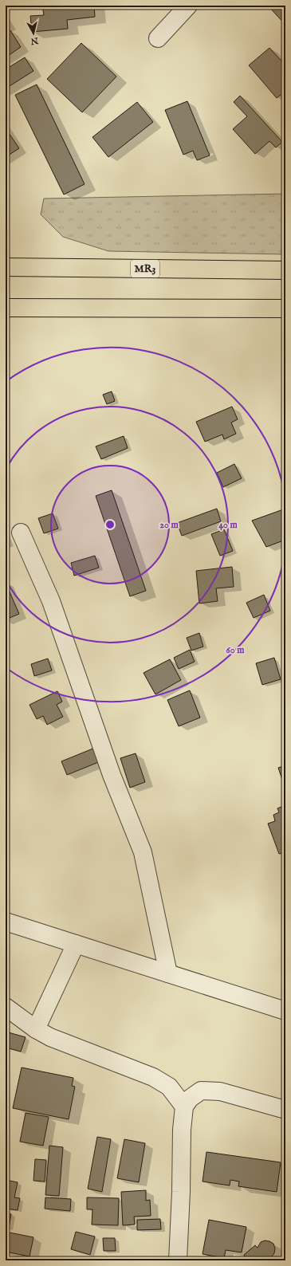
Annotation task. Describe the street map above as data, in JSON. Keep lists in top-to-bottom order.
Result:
{
  "streets": {
    "highway": ["MR3"]
  },
  "north": "bottom",
  "rings": ["20 m", "40 m", "60 m"]
}
